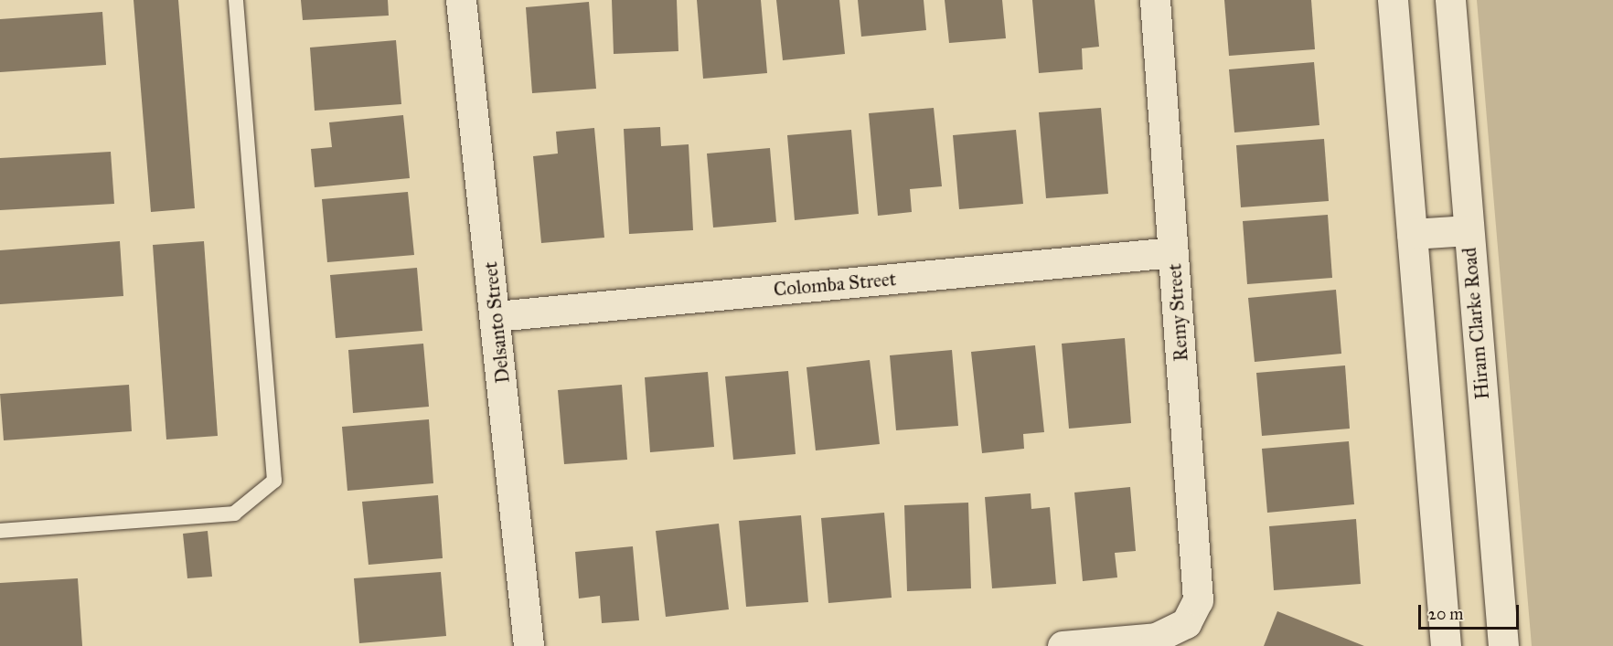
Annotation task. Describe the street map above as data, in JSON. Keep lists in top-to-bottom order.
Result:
{
  "streets": {
    "street": [
      "Colomba Street",
      "Remy Street",
      "Delsanto Street",
      "Hiram Clarke Road"
    ]
  },
  "crossings": [
    ["Colomba Street", "Remy Street"],
    ["Colomba Street", "Delsanto Street"]
  ],
  "scale_bar": "20 m"
}
